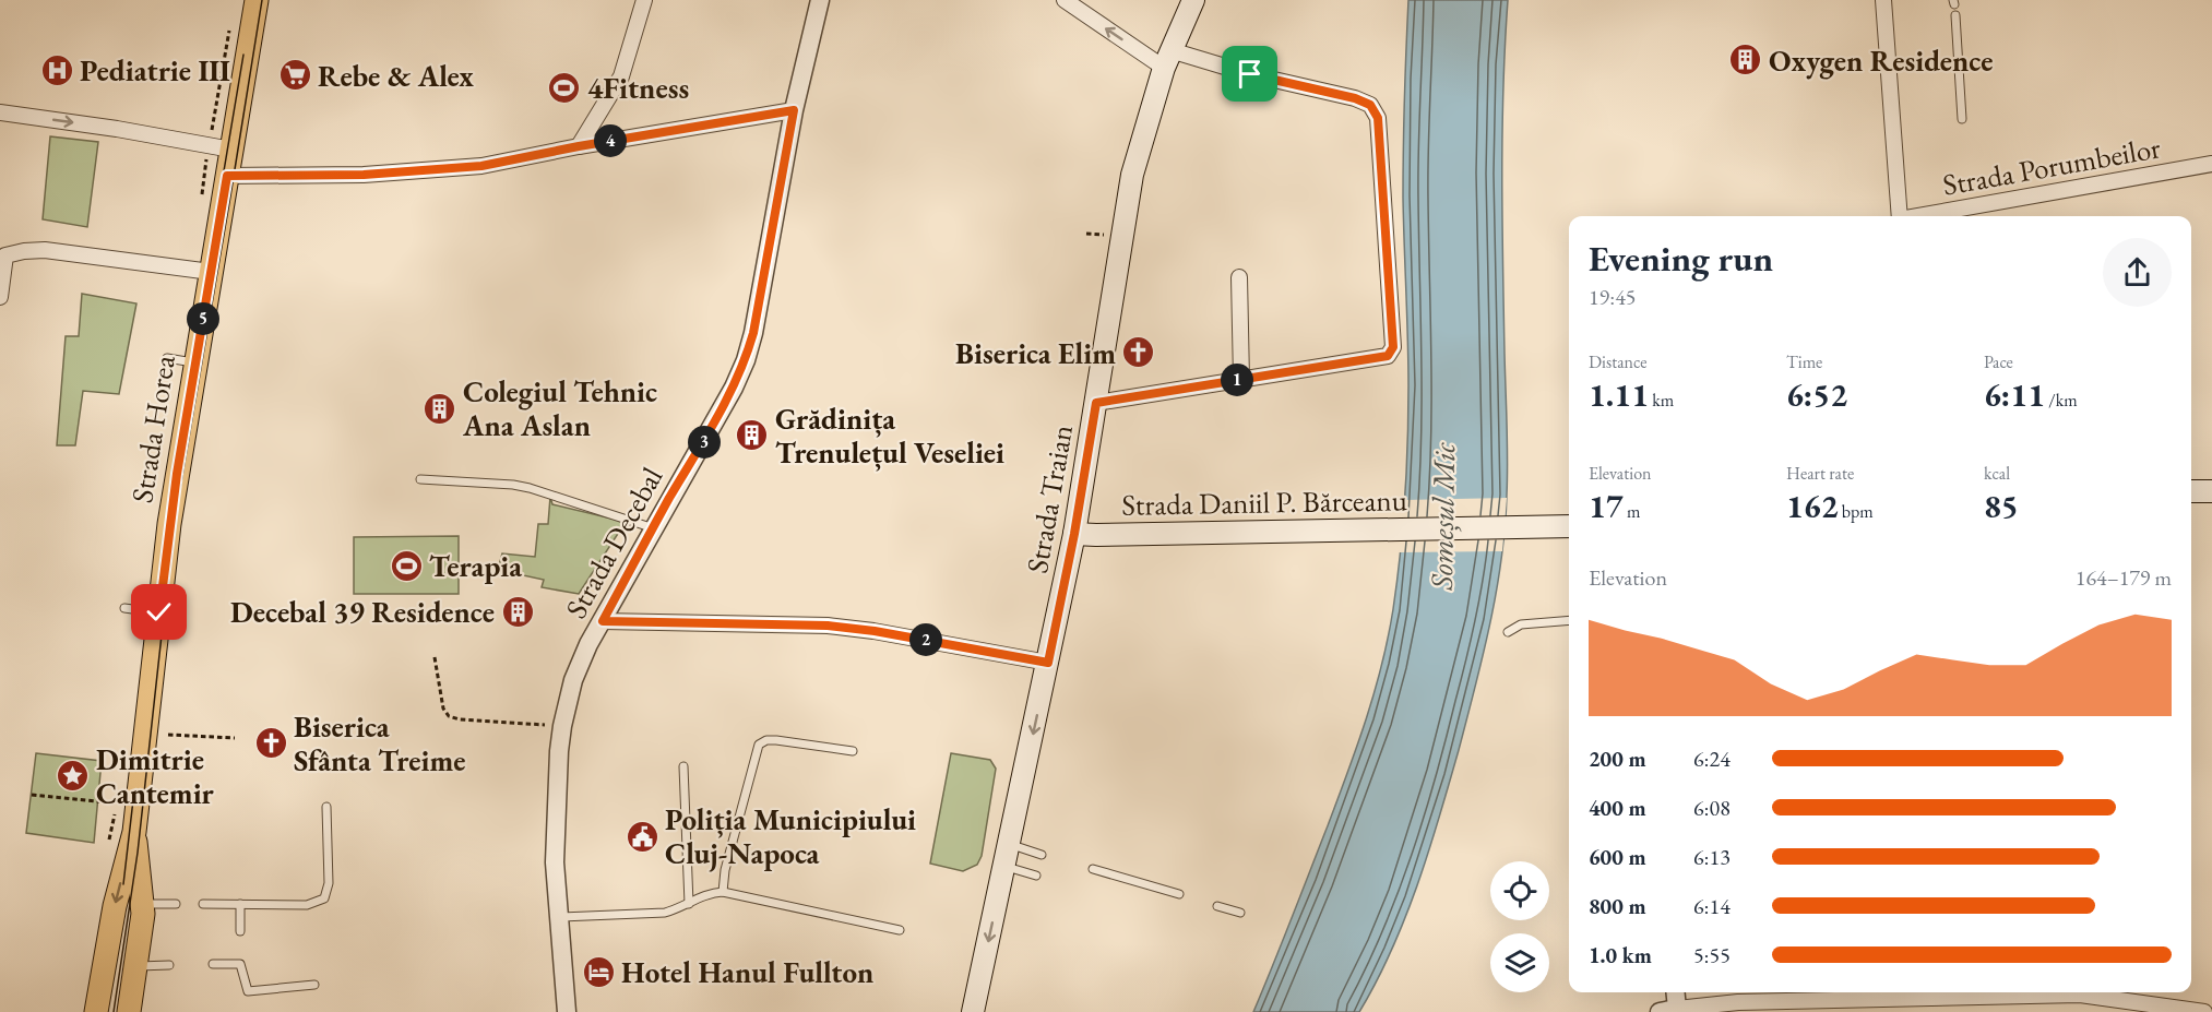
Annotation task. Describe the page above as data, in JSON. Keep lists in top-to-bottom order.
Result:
{
  "streets": {
    "main road": ["Strada Horea", "Strada Traian", "Strada Daniil P. Bărceanu"],
    "street": ["Strada Porumbeilor", "Strada Decebal"]
  },
  "crossings": [
    ["Strada Traian", "Strada Daniil P. Bărceanu"]
  ],
  "water": ["Someșul Mic"],
  "places": {
    "building": [
      "Oxygen Residence",
      "Colegiul Tehnic Ana Aslan",
      "Grădinița Trenulețul Veseliei",
      "Decebal 39 Residence"
    ],
    "hospital": ["Pediatrie III"],
    "supermarket": ["Rebe & Alex"],
    "sports": ["4Fitness", "Terapia"],
    "church": ["Biserica Elim", "Biserica Sfânta Treime"],
    "place": ["Dimitrie Cantemir"],
    "public building": ["Poliția Municipiului Cluj-Napoca"],
    "hotel": ["Hotel Hanul Fullton"]
  },
  "page": {
    "pins": [
      "4",
      "5",
      "1",
      "3",
      "2"
    ],
    "heading": ["Evening run", "19:45"],
    "stats": [
      ["Distance", "1.11 km"],
      ["Time", "6:52"],
      ["Pace", "6:11 /km"],
      ["Elevation", "17 m"],
      ["Heart rate", "162 bpm"],
      ["kcal", "85"]
    ],
    "chart": ["Elevation", "164–179 m"],
    "list": [
      {
        "name": "200 m",
        "note": "6:24"
      },
      {
        "name": "400 m",
        "note": "6:08"
      },
      {
        "name": "600 m",
        "note": "6:13"
      },
      {
        "name": "800 m",
        "note": "6:14"
      },
      {
        "name": "1.0 km",
        "note": "5:55"
      }
    ]
  }
}
